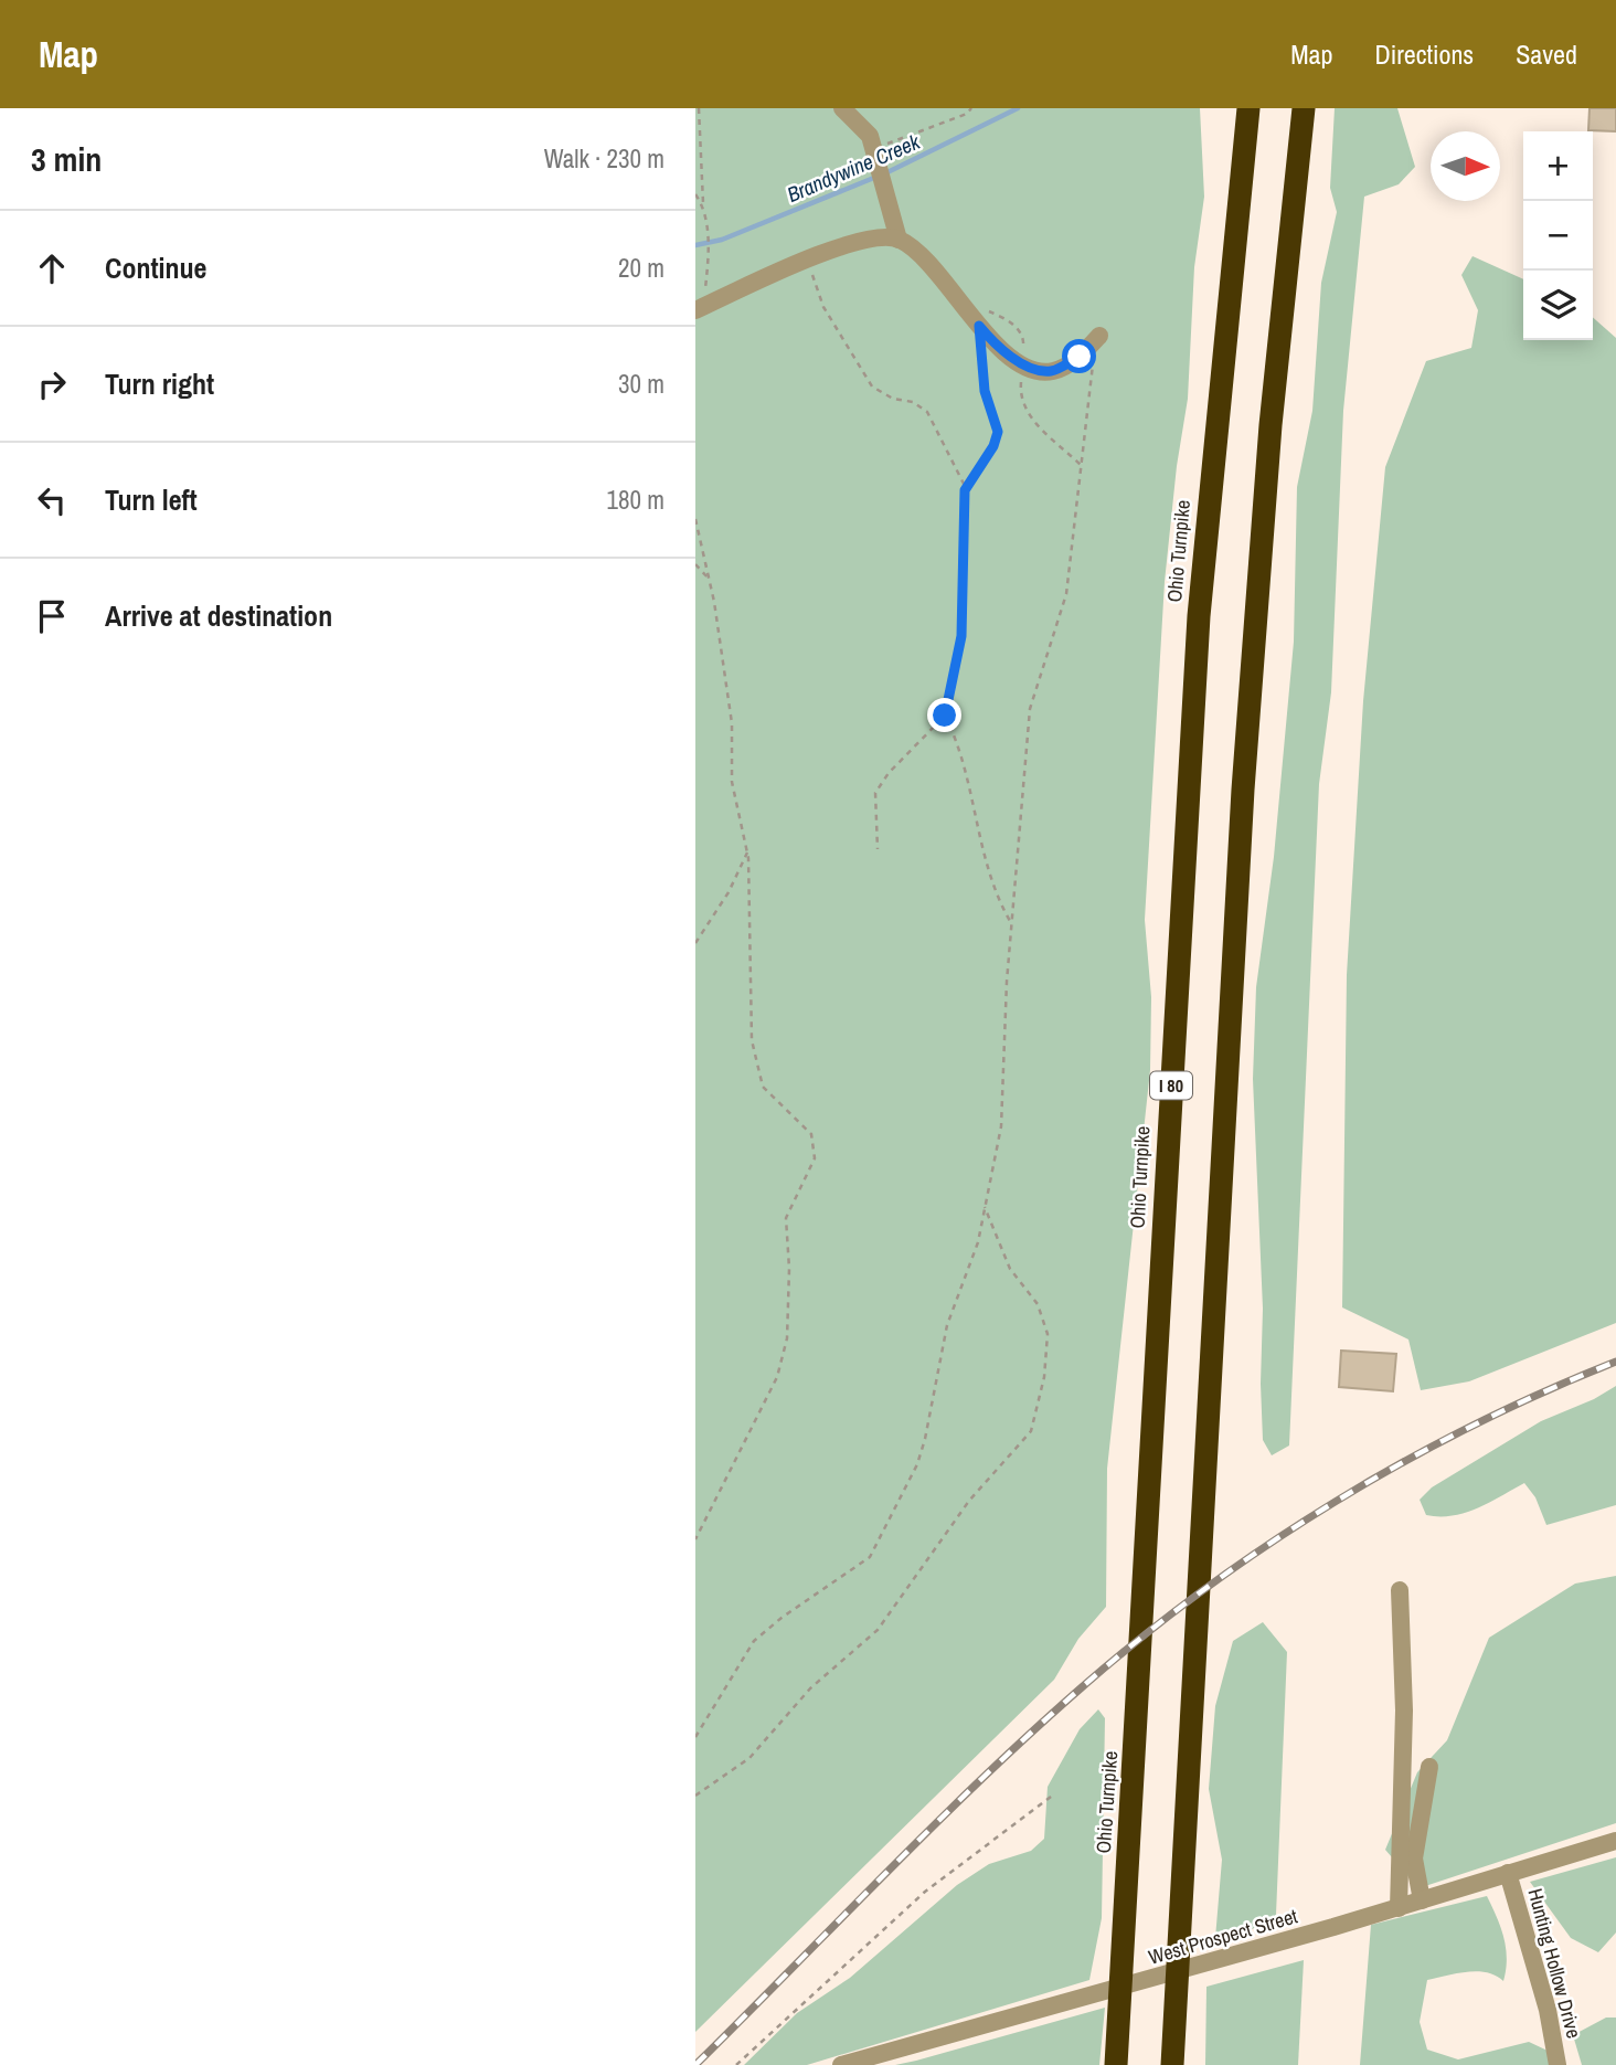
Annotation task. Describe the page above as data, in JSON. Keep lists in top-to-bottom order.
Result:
{
  "streets": {
    "highway": ["Ohio Turnpike", "I 80"],
    "street": ["West Prospect Street", "Hunting Hollow Drive"]
  },
  "crossings": [
    ["West Prospect Street", "Hunting Hollow Drive"]
  ],
  "water": ["Brandywine Creek"],
  "north": "right",
  "page": {
    "header": "Map",
    "nav": ["Map", "Directions", "Saved"],
    "heading": ["3 min", "Walk · 230 m"],
    "map_buttons": ["+", "−"],
    "list": [
      ["Continue", "20 m"],
      ["Turn right", "30 m"],
      ["Turn left", "180 m"],
      "Arrive at destination"
    ]
  }
}
